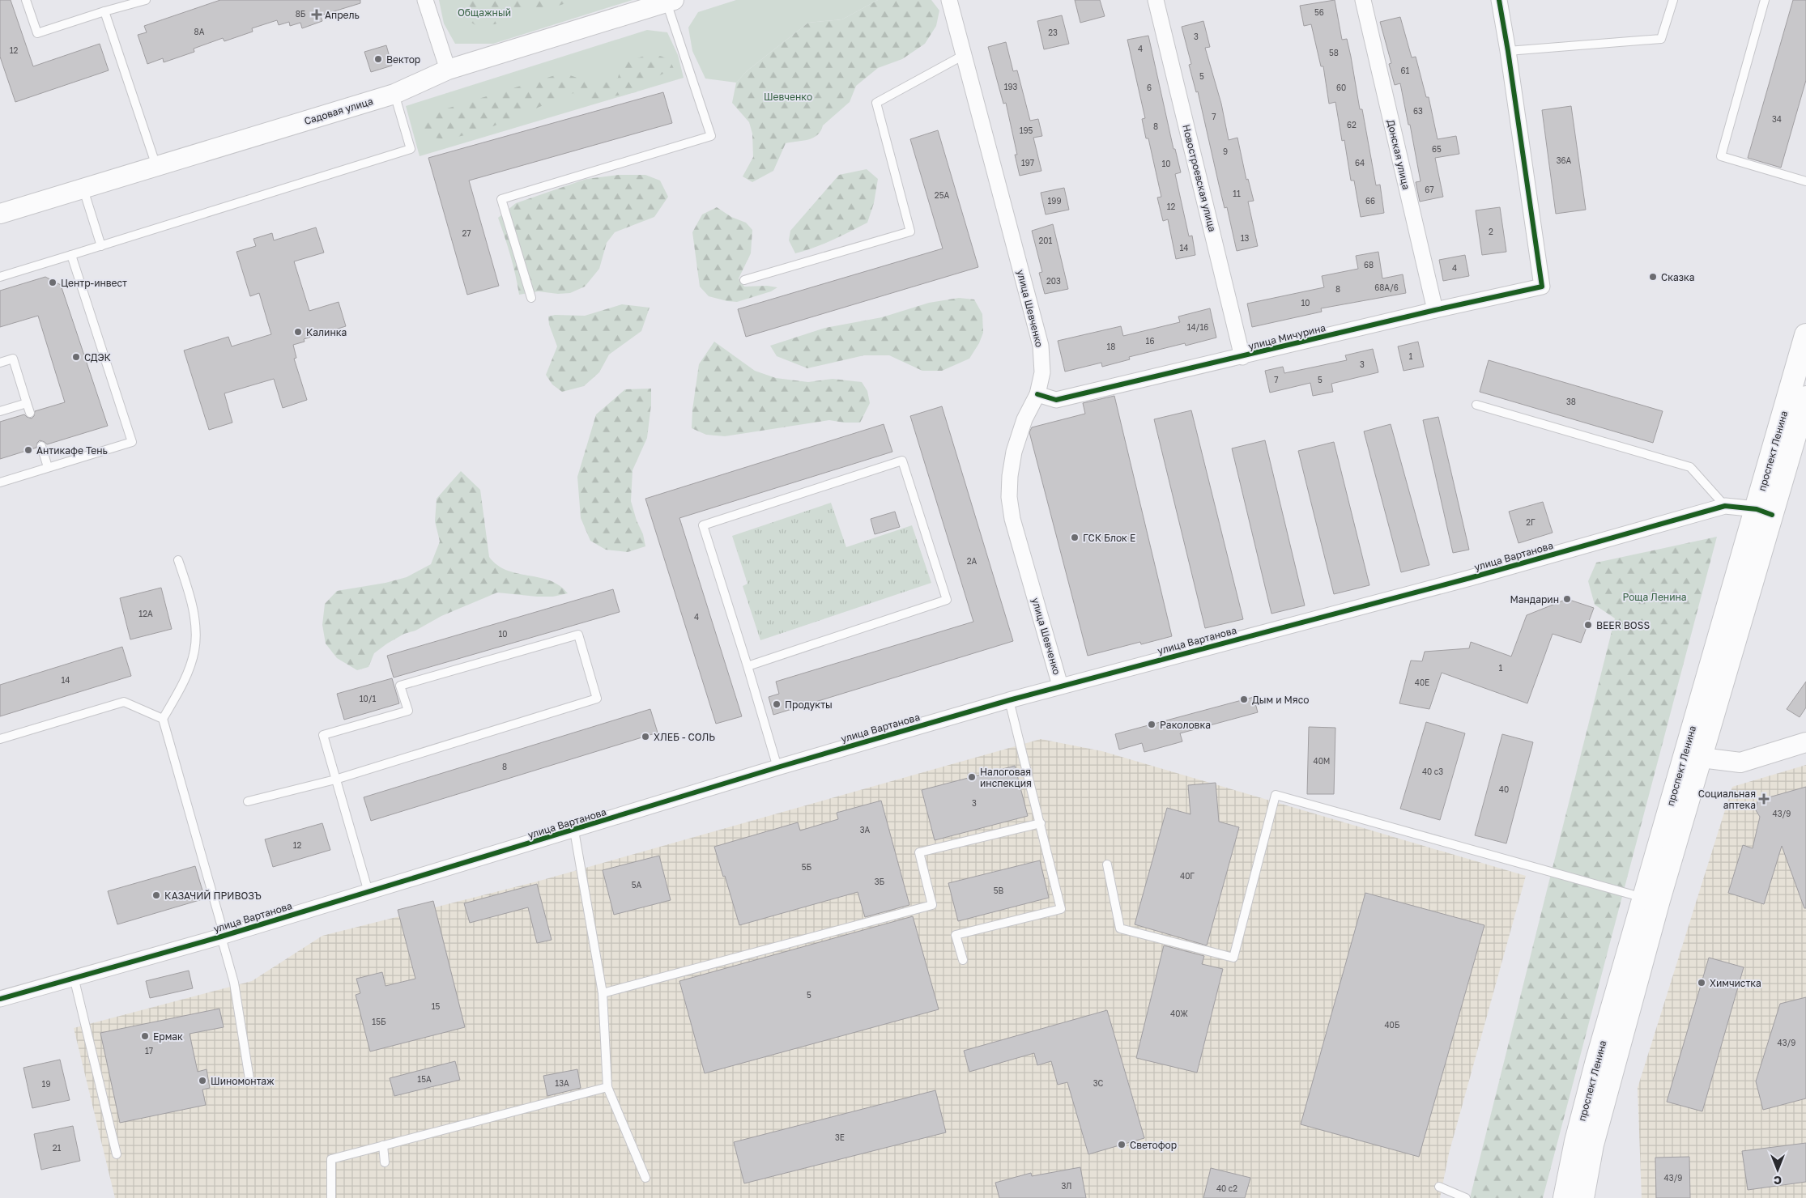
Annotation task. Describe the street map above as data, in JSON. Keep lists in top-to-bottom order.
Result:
{
  "streets": {
    "main road": ["проспект Ленина"],
    "street": [
      "Садовая улица",
      "Донская улица",
      "Новостроевская улица",
      "улица Шевченко",
      "улица Мичурина",
      "улица Вартанова"
    ]
  },
  "crossings": [
    ["Донская улица", "улица Мичурина"],
    ["Новостроевская улица", "улица Мичурина"],
    ["улица Шевченко", "улица Мичурина"],
    ["улица Шевченко", "улица Вартанова"],
    ["проспект Ленина", "улица Вартанова"]
  ],
  "parks": ["Общажный", "Шевченко", "Роща Ленина"],
  "places": {
    "health": ["Апрель", "Социальная аптека"],
    "other": [
      "Вектор",
      "Сказка",
      "Центр-инвест",
      "Калинка",
      "СДЭК",
      "Антикафе Тень",
      "ГСК Блок Е",
      "Мандарин",
      "BEER BOSS",
      "Дым и Мясо",
      "Продукты",
      "Раколовка",
      "ХЛЕБ - СОЛЬ",
      "Налоговая инспекция",
      "КАЗАЧИЙ ПРИВОЗЪ",
      "Химчистка",
      "Ермак",
      "Шиномонтаж",
      "Светофор"
    ]
  },
  "house_numbers": [
    "56",
    "8Б",
    "8А",
    "23",
    "3",
    "4",
    "12",
    "58",
    "61",
    "5",
    "193",
    "6",
    "60",
    "63",
    "7",
    "34",
    "62",
    "8",
    "195",
    "65",
    "9",
    "36А",
    "197",
    "64",
    "10",
    "67",
    "11",
    "25А",
    "199",
    "66",
    "12",
    "2",
    "27",
    "13",
    "201",
    "14",
    "68",
    "4",
    "203",
    "68А/6",
    "8",
    "10",
    "14/16",
    "16",
    "18",
    "1",
    "3",
    "7",
    "5",
    "38",
    "2Г",
    "2А",
    "12А",
    "4",
    "10",
    "1",
    "14",
    "40Е",
    "10/1",
    "40М",
    "8",
    "40 с3",
    "40",
    "3",
    "43/9",
    "3А",
    "12",
    "5Б",
    "40Г",
    "3Б",
    "5А",
    "5В",
    "5",
    "15",
    "40Ж",
    "15Б",
    "40Б",
    "43/9",
    "17",
    "15А",
    "13А",
    "3С",
    "19",
    "3Е",
    "21",
    "43/9",
    "3Л",
    "40 с2"
  ],
  "north": "bottom"
}
